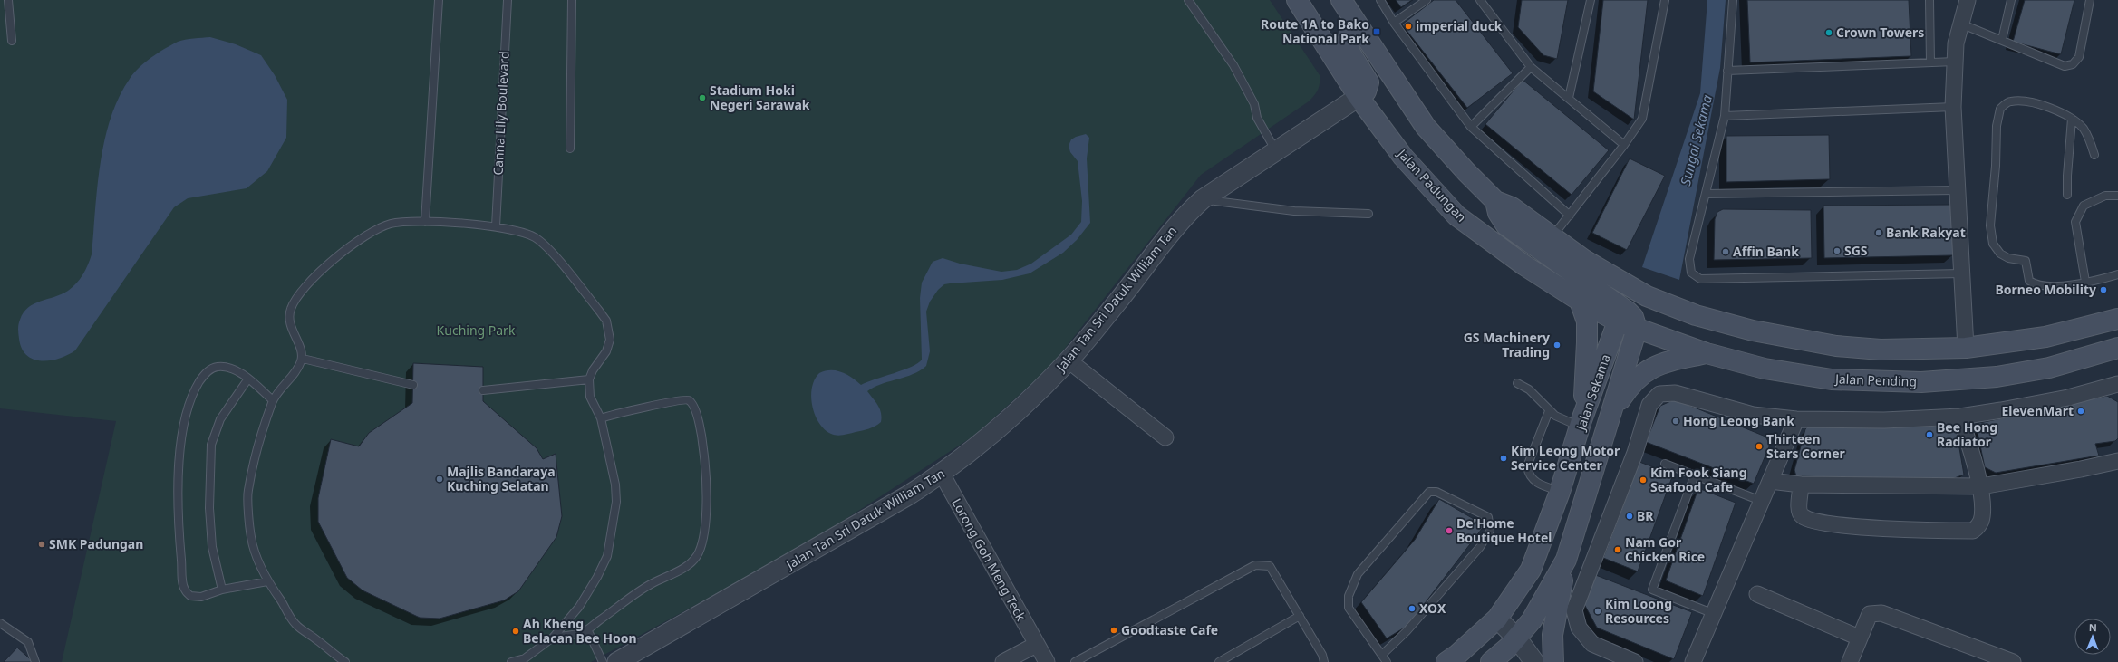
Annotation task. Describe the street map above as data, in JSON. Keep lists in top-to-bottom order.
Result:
{
  "streets": {
    "main road": ["Jalan Padungan", "Jalan Pending", "Jalan Sekama"],
    "street": ["Jalan Tan Sri Datuk William Tan", "Lorong Goh Meng Teck"],
    "lane": ["Canna Lily Boulevard"]
  },
  "crossings": [
    ["Jalan Padungan", "Jalan Tan Sri Datuk William Tan"],
    ["Jalan Padungan", "Jalan Pending"],
    ["Jalan Padungan", "Jalan Sekama"],
    ["Jalan Tan Sri Datuk William Tan", "Lorong Goh Meng Teck"],
    ["Jalan Pending", "Jalan Sekama"]
  ],
  "water": ["Sungai Sekama"],
  "parks": ["Kuching Park"],
  "places": {
    "other": [
      "imperial duck",
      "Crown Towers",
      "Stadium Hoki Negeri Sarawak",
      "Bank Rakyat",
      "SGS",
      "Affin Bank",
      "Borneo Mobility",
      "GS Machinery Trading",
      "ElevenMart",
      "Hong Leong Bank",
      "Bee Hong Radiator",
      "Thirteen Stars Corner",
      "Kim Leong Motor Service Center",
      "Majlis Bandaraya Kuching Selatan",
      "Kim Fook Siang Seafood Cafe",
      "BR",
      "De'Home Boutique Hotel",
      "SMK Padungan",
      "Nam Gor Chicken Rice",
      "XOX",
      "Kim Loong Resources",
      "Goodtaste Cafe",
      "Ah Kheng Belacan Bee Hoon"
    ],
    "transit": ["Route 1A to Bako National Park"]
  },
  "north": "top"
}
